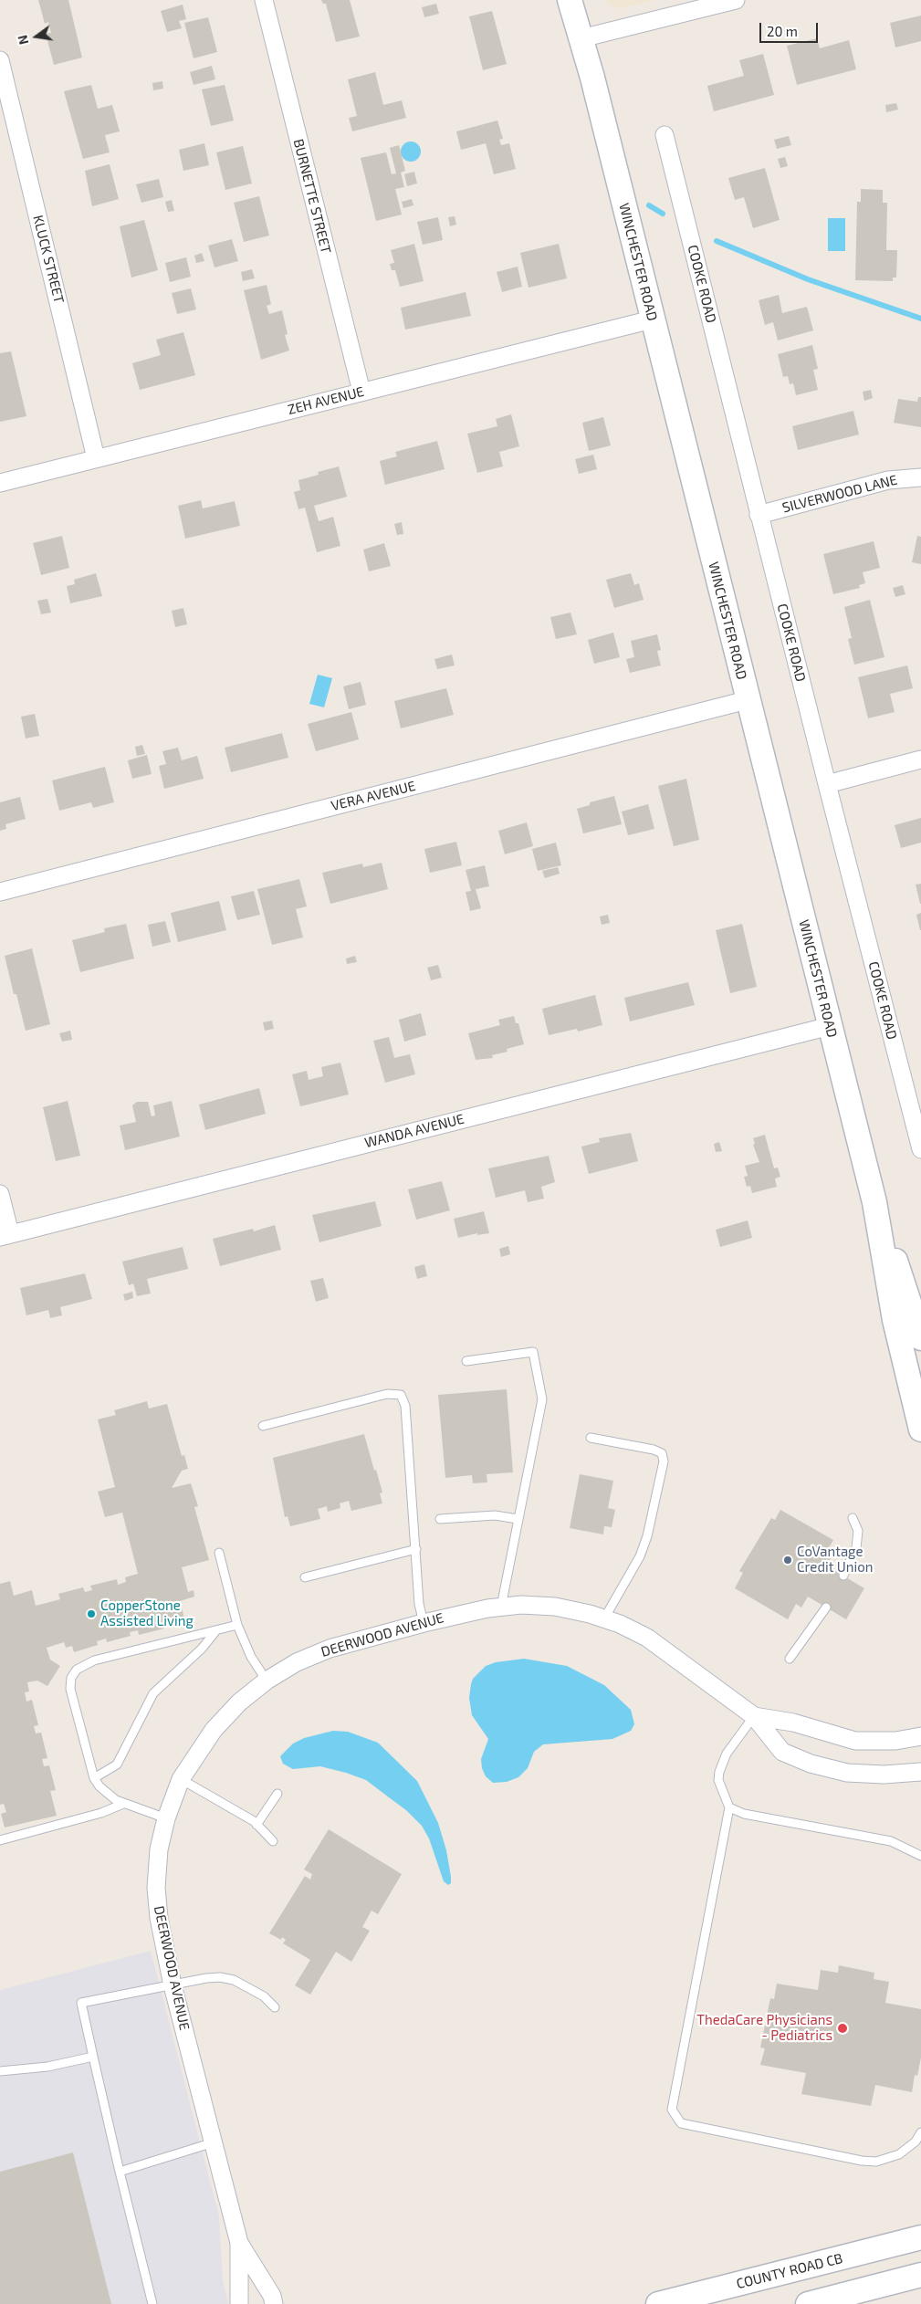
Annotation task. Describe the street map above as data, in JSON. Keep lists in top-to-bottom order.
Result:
{
  "streets": {
    "main road": ["WINCHESTER ROAD", "COUNTY ROAD CB"],
    "street": [
      "BURNETTE STREET",
      "KLUCK STREET",
      "COOKE ROAD",
      "ZEH AVENUE",
      "SILVERWOOD LANE",
      "VERA AVENUE",
      "WANDA AVENUE",
      "DEERWOOD AVENUE"
    ]
  },
  "crossings": [
    ["BURNETTE STREET", "ZEH AVENUE"],
    ["KLUCK STREET", "ZEH AVENUE"],
    ["WINCHESTER ROAD", "ZEH AVENUE"],
    ["WINCHESTER ROAD", "VERA AVENUE"],
    ["WINCHESTER ROAD", "WANDA AVENUE"],
    ["COOKE ROAD", "SILVERWOOD LANE"]
  ],
  "places": ["CoVantage Credit Union", "CopperStone Assisted Living", "ThedaCare Physicians - Pediatrics"],
  "scale_bar": "20 m",
  "north": "left"
}
